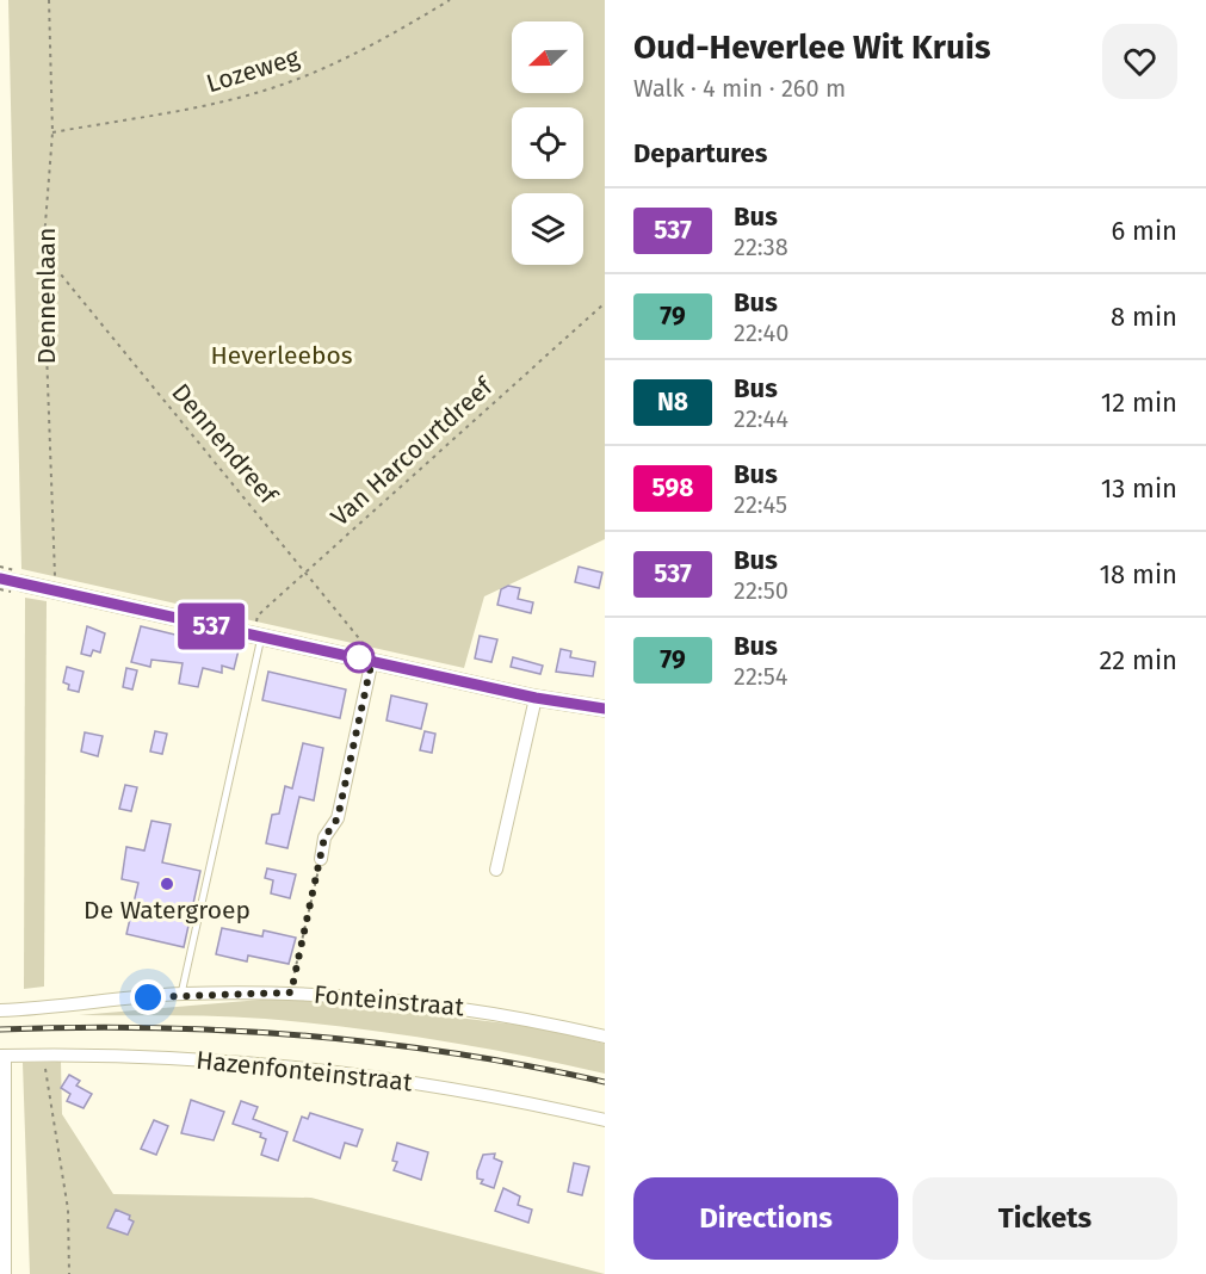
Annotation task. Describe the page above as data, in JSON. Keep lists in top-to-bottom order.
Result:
{
  "streets": {
    "street": ["Fonteinstraat", "Hazenfonteinstraat"],
    "path": [
      "Lozeweg",
      "Dennenlaan",
      "Dennendreef",
      "Van Harcourtdreef"
    ]
  },
  "crossings": [
    ["Lozeweg", "Dennenlaan"],
    ["Dennenlaan", "Dennendreef"],
    ["Dennendreef", "Van Harcourtdreef"]
  ],
  "parks": ["Heverleebos"],
  "places": ["De Watergroep"],
  "lines": ["bus line 537"],
  "north": "left",
  "page": {
    "on_map": "537",
    "heading": [
      ["Oud-Heverlee Wit Kruis", "Walk · 4 min · 260 m"],
      "Departures"
    ],
    "list": [
      {
        "mark": "537",
        "name": "Bus",
        "note": "22:38",
        "value": "6 min"
      },
      {
        "mark": "79",
        "name": "Bus",
        "note": "22:40",
        "value": "8 min"
      },
      {
        "mark": "N8",
        "name": "Bus",
        "note": "22:44",
        "value": "12 min"
      },
      {
        "mark": "598",
        "name": "Bus",
        "note": "22:45",
        "value": "13 min"
      },
      {
        "mark": "537",
        "name": "Bus",
        "note": "22:50",
        "value": "18 min"
      },
      {
        "mark": "79",
        "name": "Bus",
        "note": "22:54",
        "value": "22 min"
      }
    ],
    "buttons": ["Directions", "Tickets"]
  }
}
